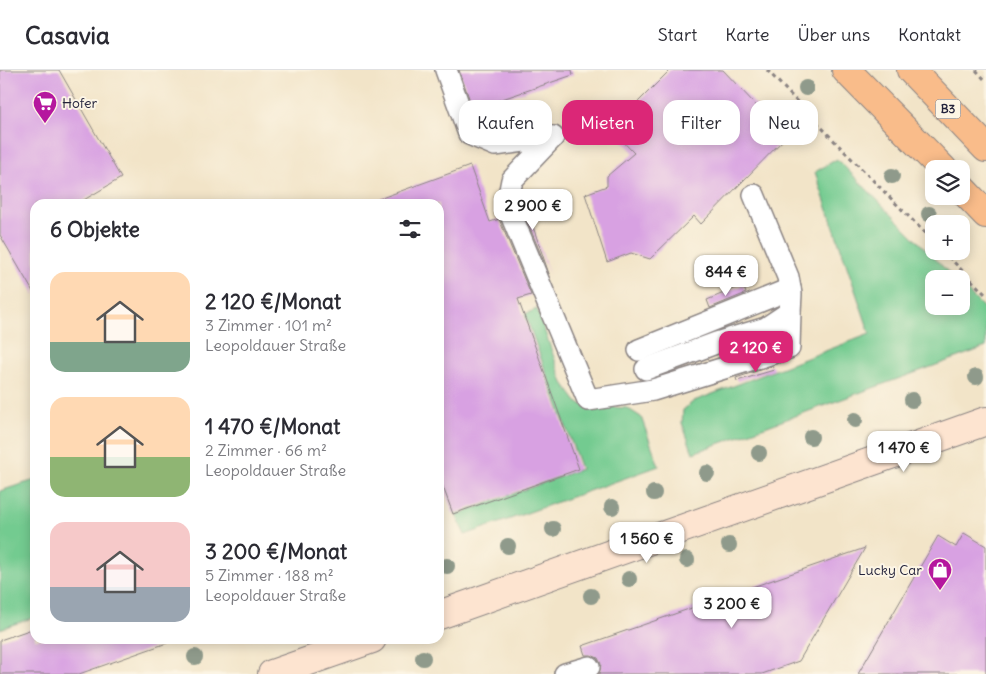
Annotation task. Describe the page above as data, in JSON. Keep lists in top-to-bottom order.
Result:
{
  "streets": {
    "main road": ["B3"]
  },
  "places": {
    "supermarket": ["Hofer"],
    "shop": ["Lucky Car"]
  },
  "page": {
    "header": "Casavia",
    "nav": [
      "Start",
      "Karte",
      "Über uns",
      "Kontakt"
    ],
    "chip": [
      "Kaufen",
      "Mieten",
      "Filter",
      "Neu"
    ],
    "map_buttons": ["+", "−"],
    "price": [
      "2 900 €",
      "844 €",
      "2 120 €",
      "1 470 €",
      "1 560 €",
      "3 200 €"
    ],
    "heading": "6 Objekte",
    "list": [
      {
        "name": "2 120 €/Monat",
        "note": "3 Zimmer · 101 m² · Leopoldauer Straße"
      },
      {
        "name": "1 470 €/Monat",
        "note": "2 Zimmer · 66 m² · Leopoldauer Straße"
      },
      {
        "name": "3 200 €/Monat",
        "note": "5 Zimmer · 188 m² · Leopoldauer Straße"
      }
    ]
  }
}
